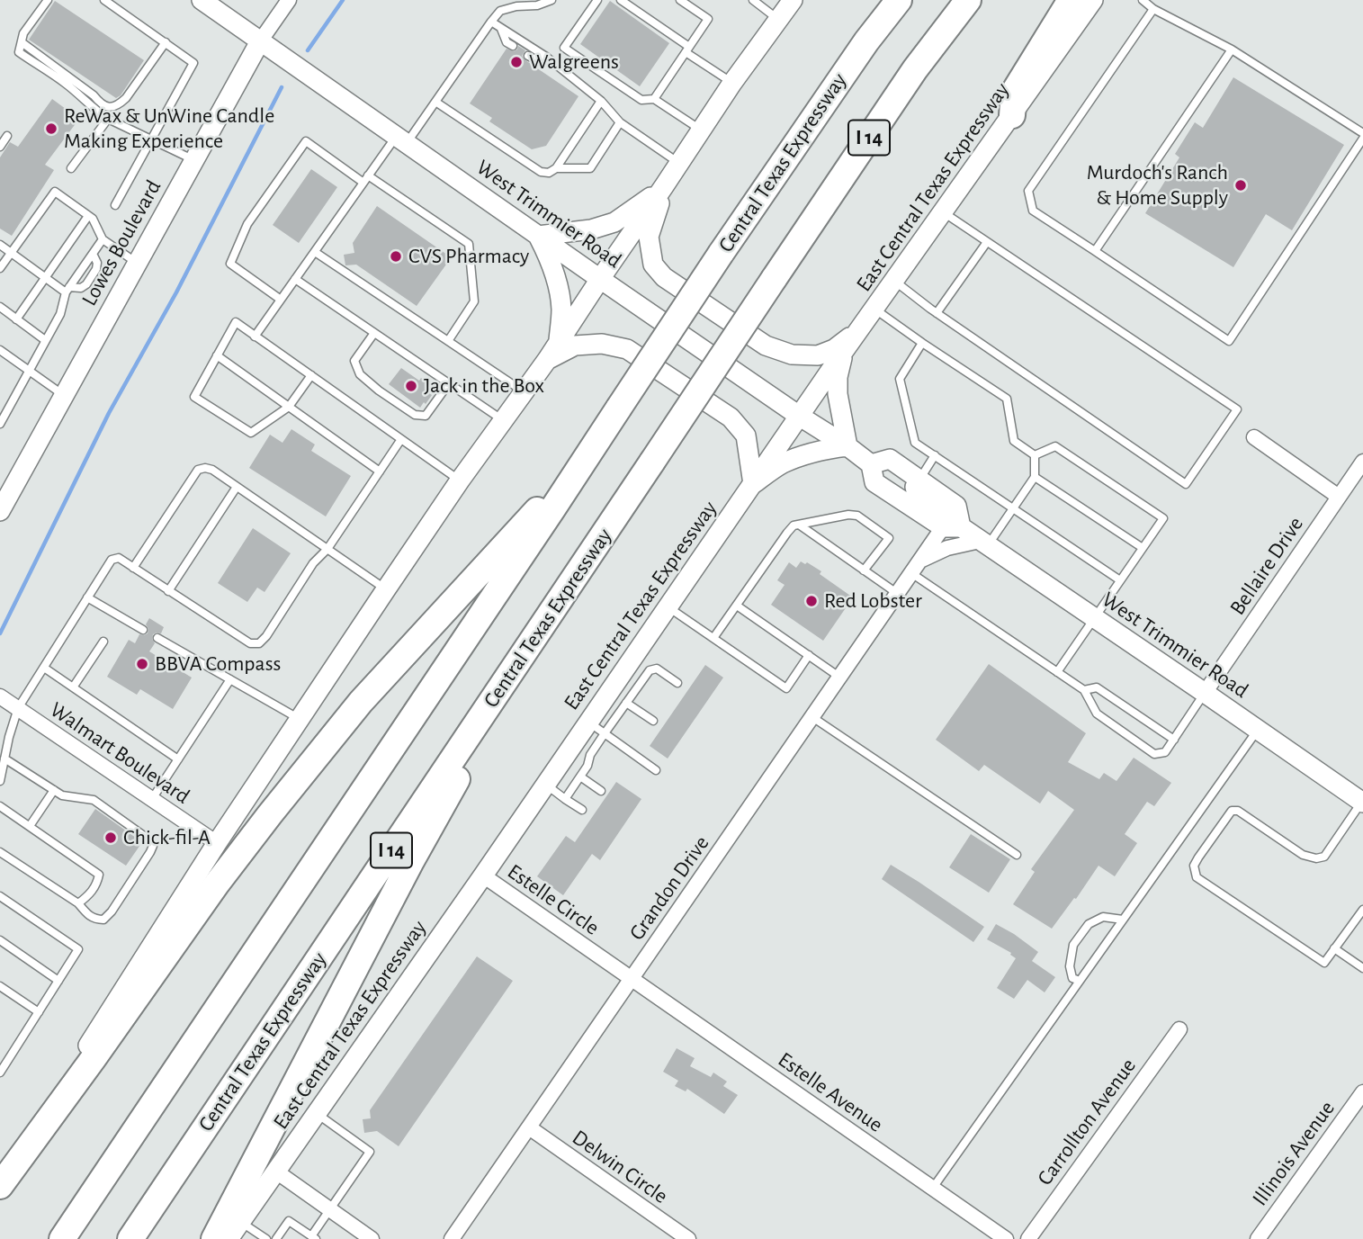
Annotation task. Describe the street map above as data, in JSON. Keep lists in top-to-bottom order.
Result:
{
  "streets": {
    "highway": ["I 14", "Central Texas Expressway"],
    "main road": ["East Central Texas Expressway", "West Trimmier Road", "Lowes Boulevard"],
    "street": [
      "Bellaire Drive",
      "Walmart Boulevard",
      "Grandon Drive",
      "Estelle Circle",
      "Estelle Avenue",
      "Carrollton Avenue",
      "Illinois Avenue",
      "Delwin Circle"
    ]
  },
  "crossings": [
    ["East Central Texas Expressway", "West Trimmier Road"],
    ["East Central Texas Expressway", "Estelle Circle"],
    ["West Trimmier Road", "Lowes Boulevard"],
    ["West Trimmier Road", "Bellaire Drive"],
    ["West Trimmier Road", "Grandon Drive"],
    ["Grandon Drive", "Estelle Circle"],
    ["Grandon Drive", "Estelle Avenue"],
    ["Grandon Drive", "Delwin Circle"],
    ["Estelle Circle", "Estelle Avenue"]
  ],
  "places": [
    "Walgreens",
    "ReWax & UnWine Candle Making Experience",
    "Murdoch's Ranch & Home Supply",
    "CVS Pharmacy",
    "Jack in the Box",
    "Red Lobster",
    "BBVA Compass",
    "Chick-fil-A"
  ]
}
